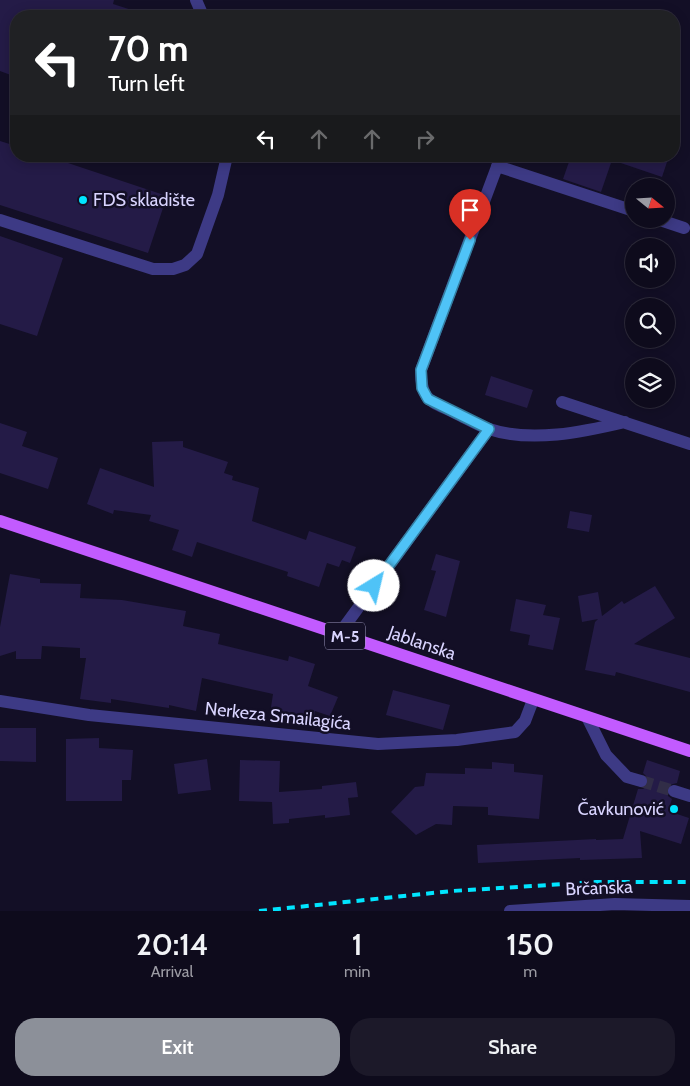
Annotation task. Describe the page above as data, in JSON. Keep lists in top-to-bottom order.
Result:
{
  "streets": {
    "main road": ["M-5", "Jablanska"],
    "street": ["Nerkeza Smailagića", "Brčanska"]
  },
  "crossings": [
    ["Jablanska", "Nerkeza Smailagića"]
  ],
  "places": ["FDS skladište", "Čavkunović"],
  "north": "right",
  "page": {
    "turn": ["70 m", "Turn left"],
    "eta": [
      "20:14",
      "Arrival",
      "1",
      "min",
      "150",
      "m"
    ],
    "buttons": ["Exit", "Share"]
  }
}
